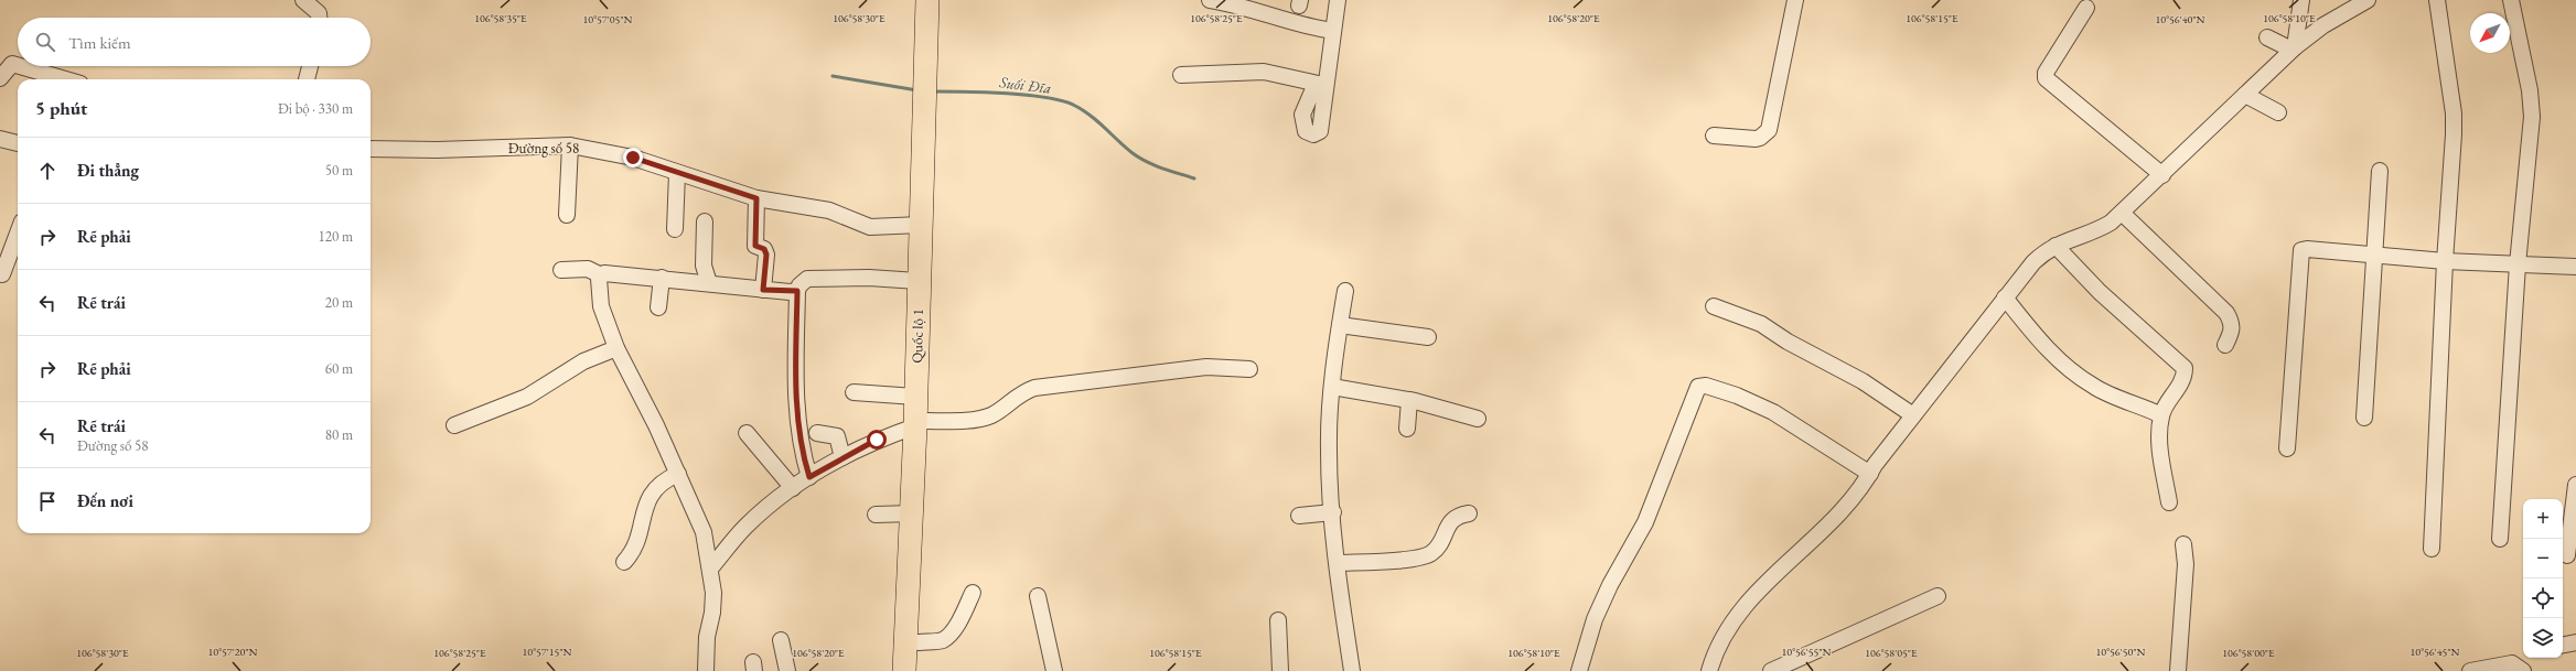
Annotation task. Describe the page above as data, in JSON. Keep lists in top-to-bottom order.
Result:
{
  "streets": {
    "highway": ["Quốc lộ 1"],
    "street": ["Đường số 58"]
  },
  "crossings": [
    ["Đường số 58", "Quốc lộ 1"]
  ],
  "water": ["Suối Đĩa"],
  "north": "bottom left",
  "page": {
    "search": "Tìm kiếm",
    "heading": ["5 phút", "Đi bộ · 330 m"],
    "list": [
      ["Đi thẳng", "50 m"],
      ["Rẽ phải", "120 m"],
      ["Rẽ trái", "20 m"],
      ["Rẽ phải", "60 m"],
      ["Rẽ trái", "Đường số 58", "80 m"],
      "Đến nơi"
    ],
    "map_buttons": ["+", "−"]
  },
  "coordinates": [
    "106°58'35\"E",
    "106°58'30\"E",
    "106°58'25\"E",
    "106°58'20\"E",
    "106°58'15\"E",
    "106°58'10\"E",
    "10°57'05\"N",
    "10°56'40\"N",
    "10°57'20\"N",
    "10°57'15\"N",
    "10°56'55\"N",
    "10°56'50\"N",
    "10°56'45\"N",
    "106°58'05\"E",
    "106°58'00\"E"
  ]
}
